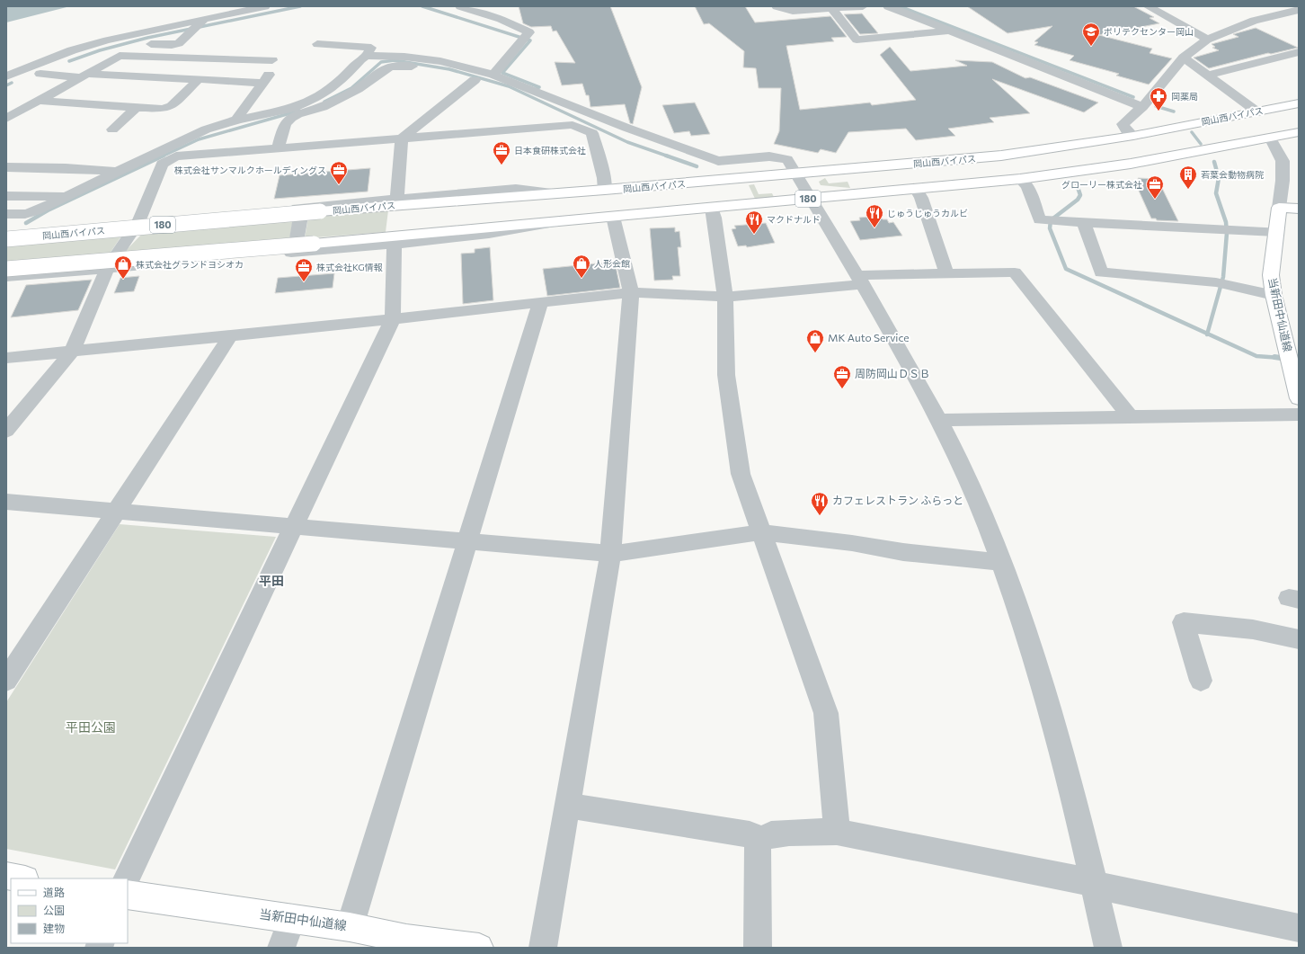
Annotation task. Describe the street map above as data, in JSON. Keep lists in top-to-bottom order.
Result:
{
  "streets": {
    "main road": ["岡山西バイパス", "180", "当新田中仙道線"]
  },
  "districts": ["平田"],
  "parks": ["平田公園"],
  "places": {
    "school or university": ["ポリテクセンター岡山"],
    "pharmacy": ["岡薬局"],
    "office": [
      "日本食研株式会社",
      "株式会社サンマルクホールディングス",
      "グローリー株式会社",
      "株式会社KG情報",
      "周防岡山ＤＳＢ"
    ],
    "building": ["若葉会動物病院"],
    "restaurant": ["じゅうじゅうカルビ", "マクドナルド", "カフェレストラン ふらっと"],
    "shop": ["人形会館", "株式会社グランドヨシオカ", "MK Auto Service"]
  },
  "legend": ["道路", "公園", "建物"]
}
